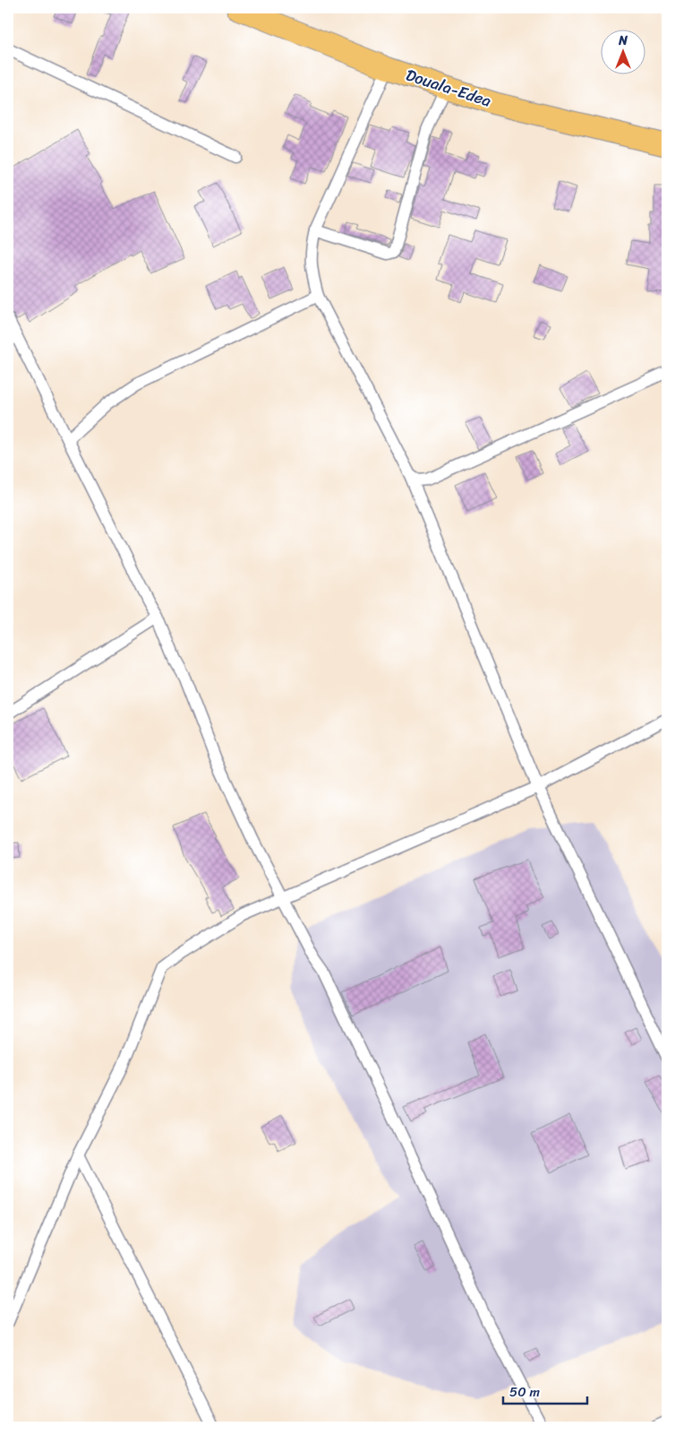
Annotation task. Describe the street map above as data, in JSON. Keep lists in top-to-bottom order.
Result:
{
  "streets": {
    "highway": ["Douala-Edea"]
  },
  "scale_bar": "50 m",
  "north": "top"
}
